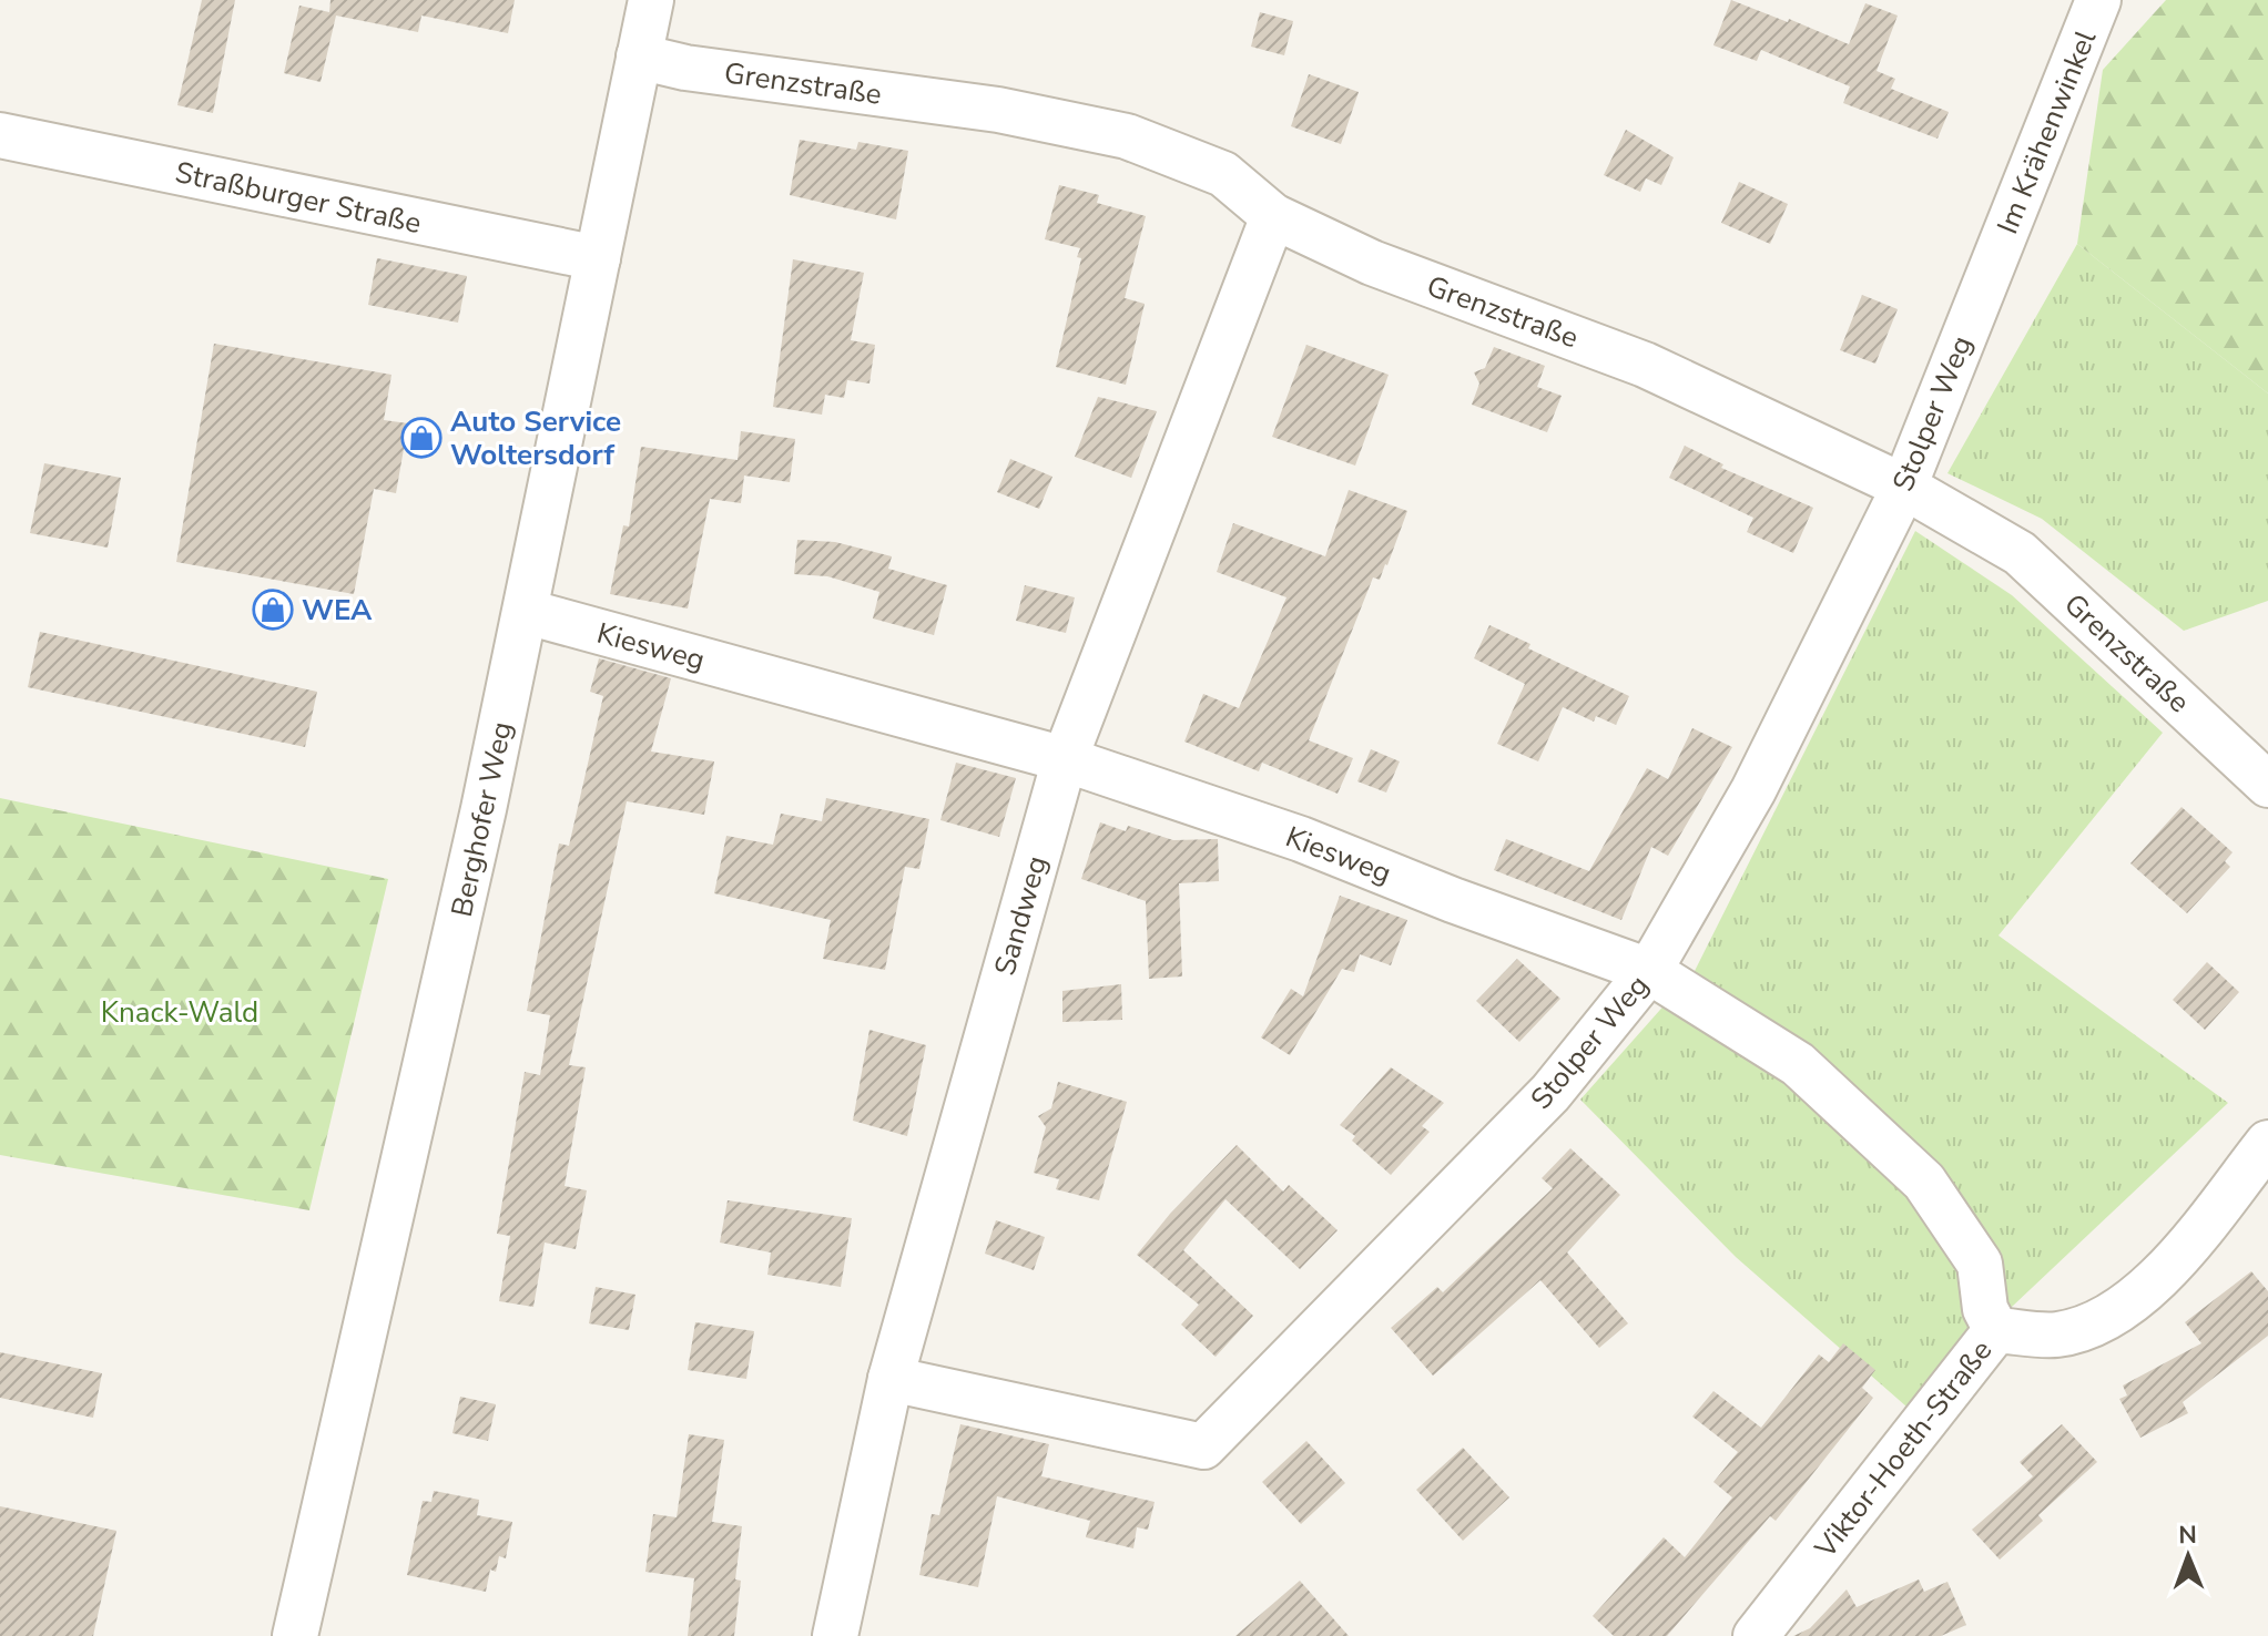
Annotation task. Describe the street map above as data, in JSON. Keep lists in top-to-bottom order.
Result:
{
  "streets": {
    "street": [
      "Grenzstraße",
      "Im Krähenwinkel",
      "Straßburger Straße",
      "Stolper Weg",
      "Kiesweg",
      "Berghofer Weg",
      "Sandweg",
      "Viktor-Hoeth-Straße"
    ]
  },
  "crossings": [
    ["Grenzstraße", "Stolper Weg"],
    ["Grenzstraße", "Berghofer Weg"],
    ["Grenzstraße", "Sandweg"],
    ["Im Krähenwinkel", "Stolper Weg"],
    ["Straßburger Straße", "Berghofer Weg"],
    ["Stolper Weg", "Kiesweg"],
    ["Stolper Weg", "Sandweg"],
    ["Kiesweg", "Berghofer Weg"],
    ["Kiesweg", "Sandweg"],
    ["Kiesweg", "Viktor-Hoeth-Straße"]
  ],
  "parks": ["Knack-Wald"],
  "places": {
    "shop": ["Auto Service Woltersdorf", "WEA"]
  },
  "north": "top"
}
